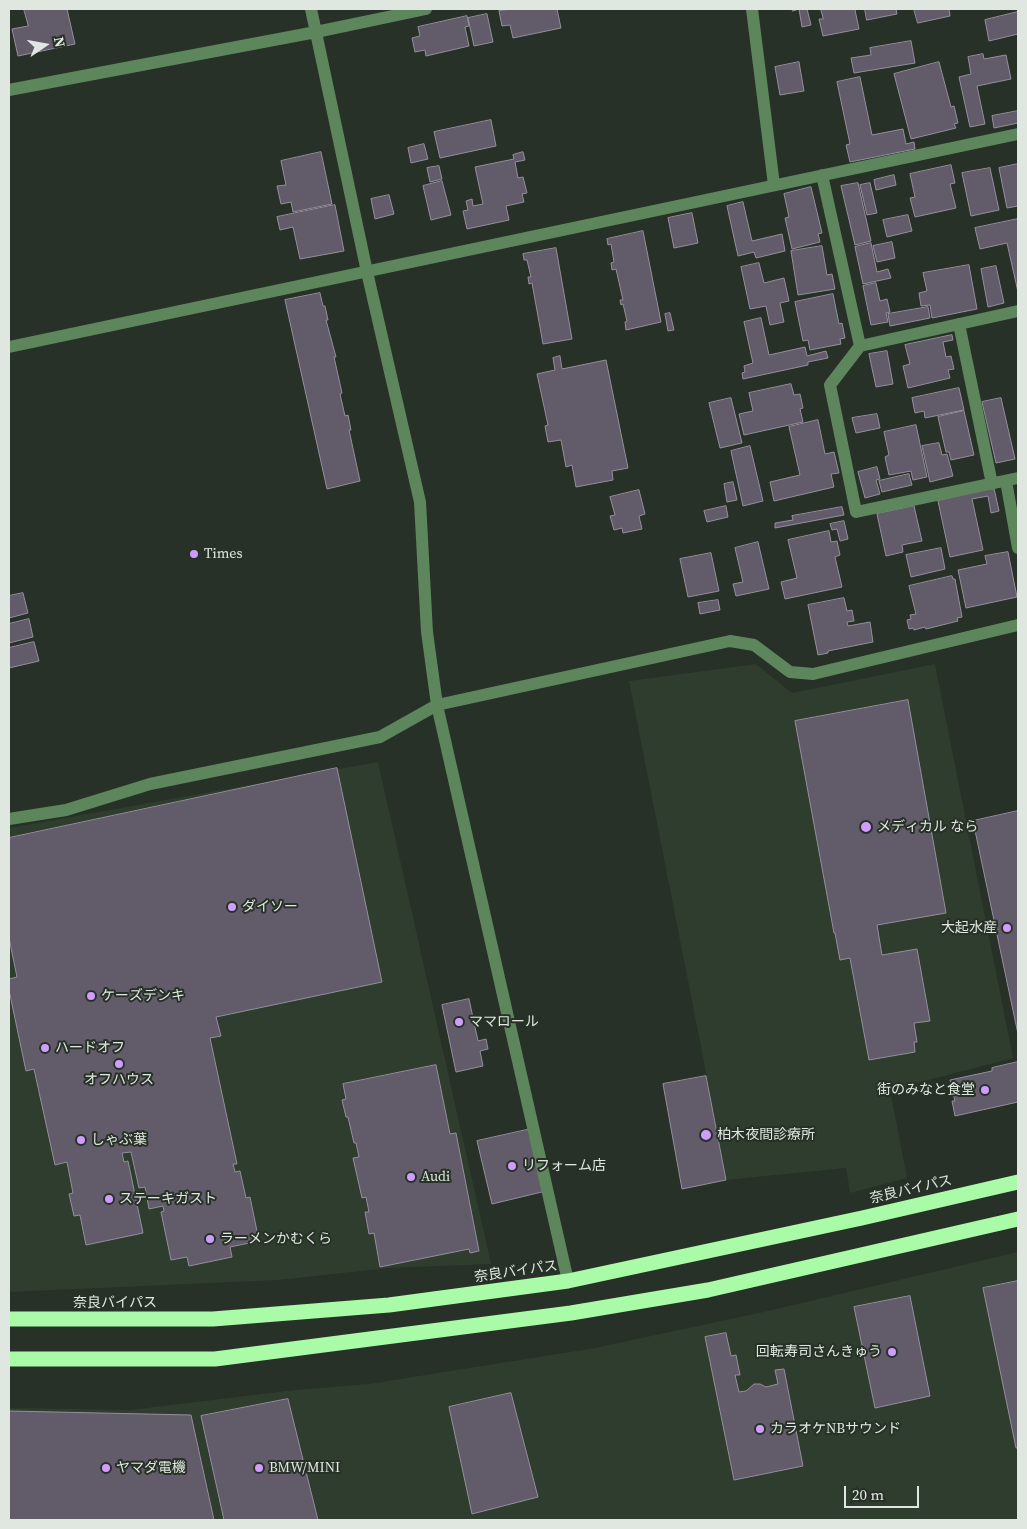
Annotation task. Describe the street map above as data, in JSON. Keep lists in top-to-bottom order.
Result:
{
  "streets": {
    "highway": ["奈良バイパス"]
  },
  "places": [
    "Times",
    "メディカル なら",
    "ダイソー",
    "大起水産",
    "ケーズデンキ",
    "ママロール",
    "ハードオフ",
    "オフハウス",
    "街のみなと食堂",
    "柏木夜間診療所",
    "しゃぶ葉",
    "リフォーム店",
    "Audi",
    "ステーキガスト",
    "ラーメンかむくら",
    "回転寿司さんきゅう",
    "カラオケNBサウンド",
    "ヤマダ電機",
    "BMW/MINI"
  ],
  "scale_bar": "20 m",
  "north": "right"
}
